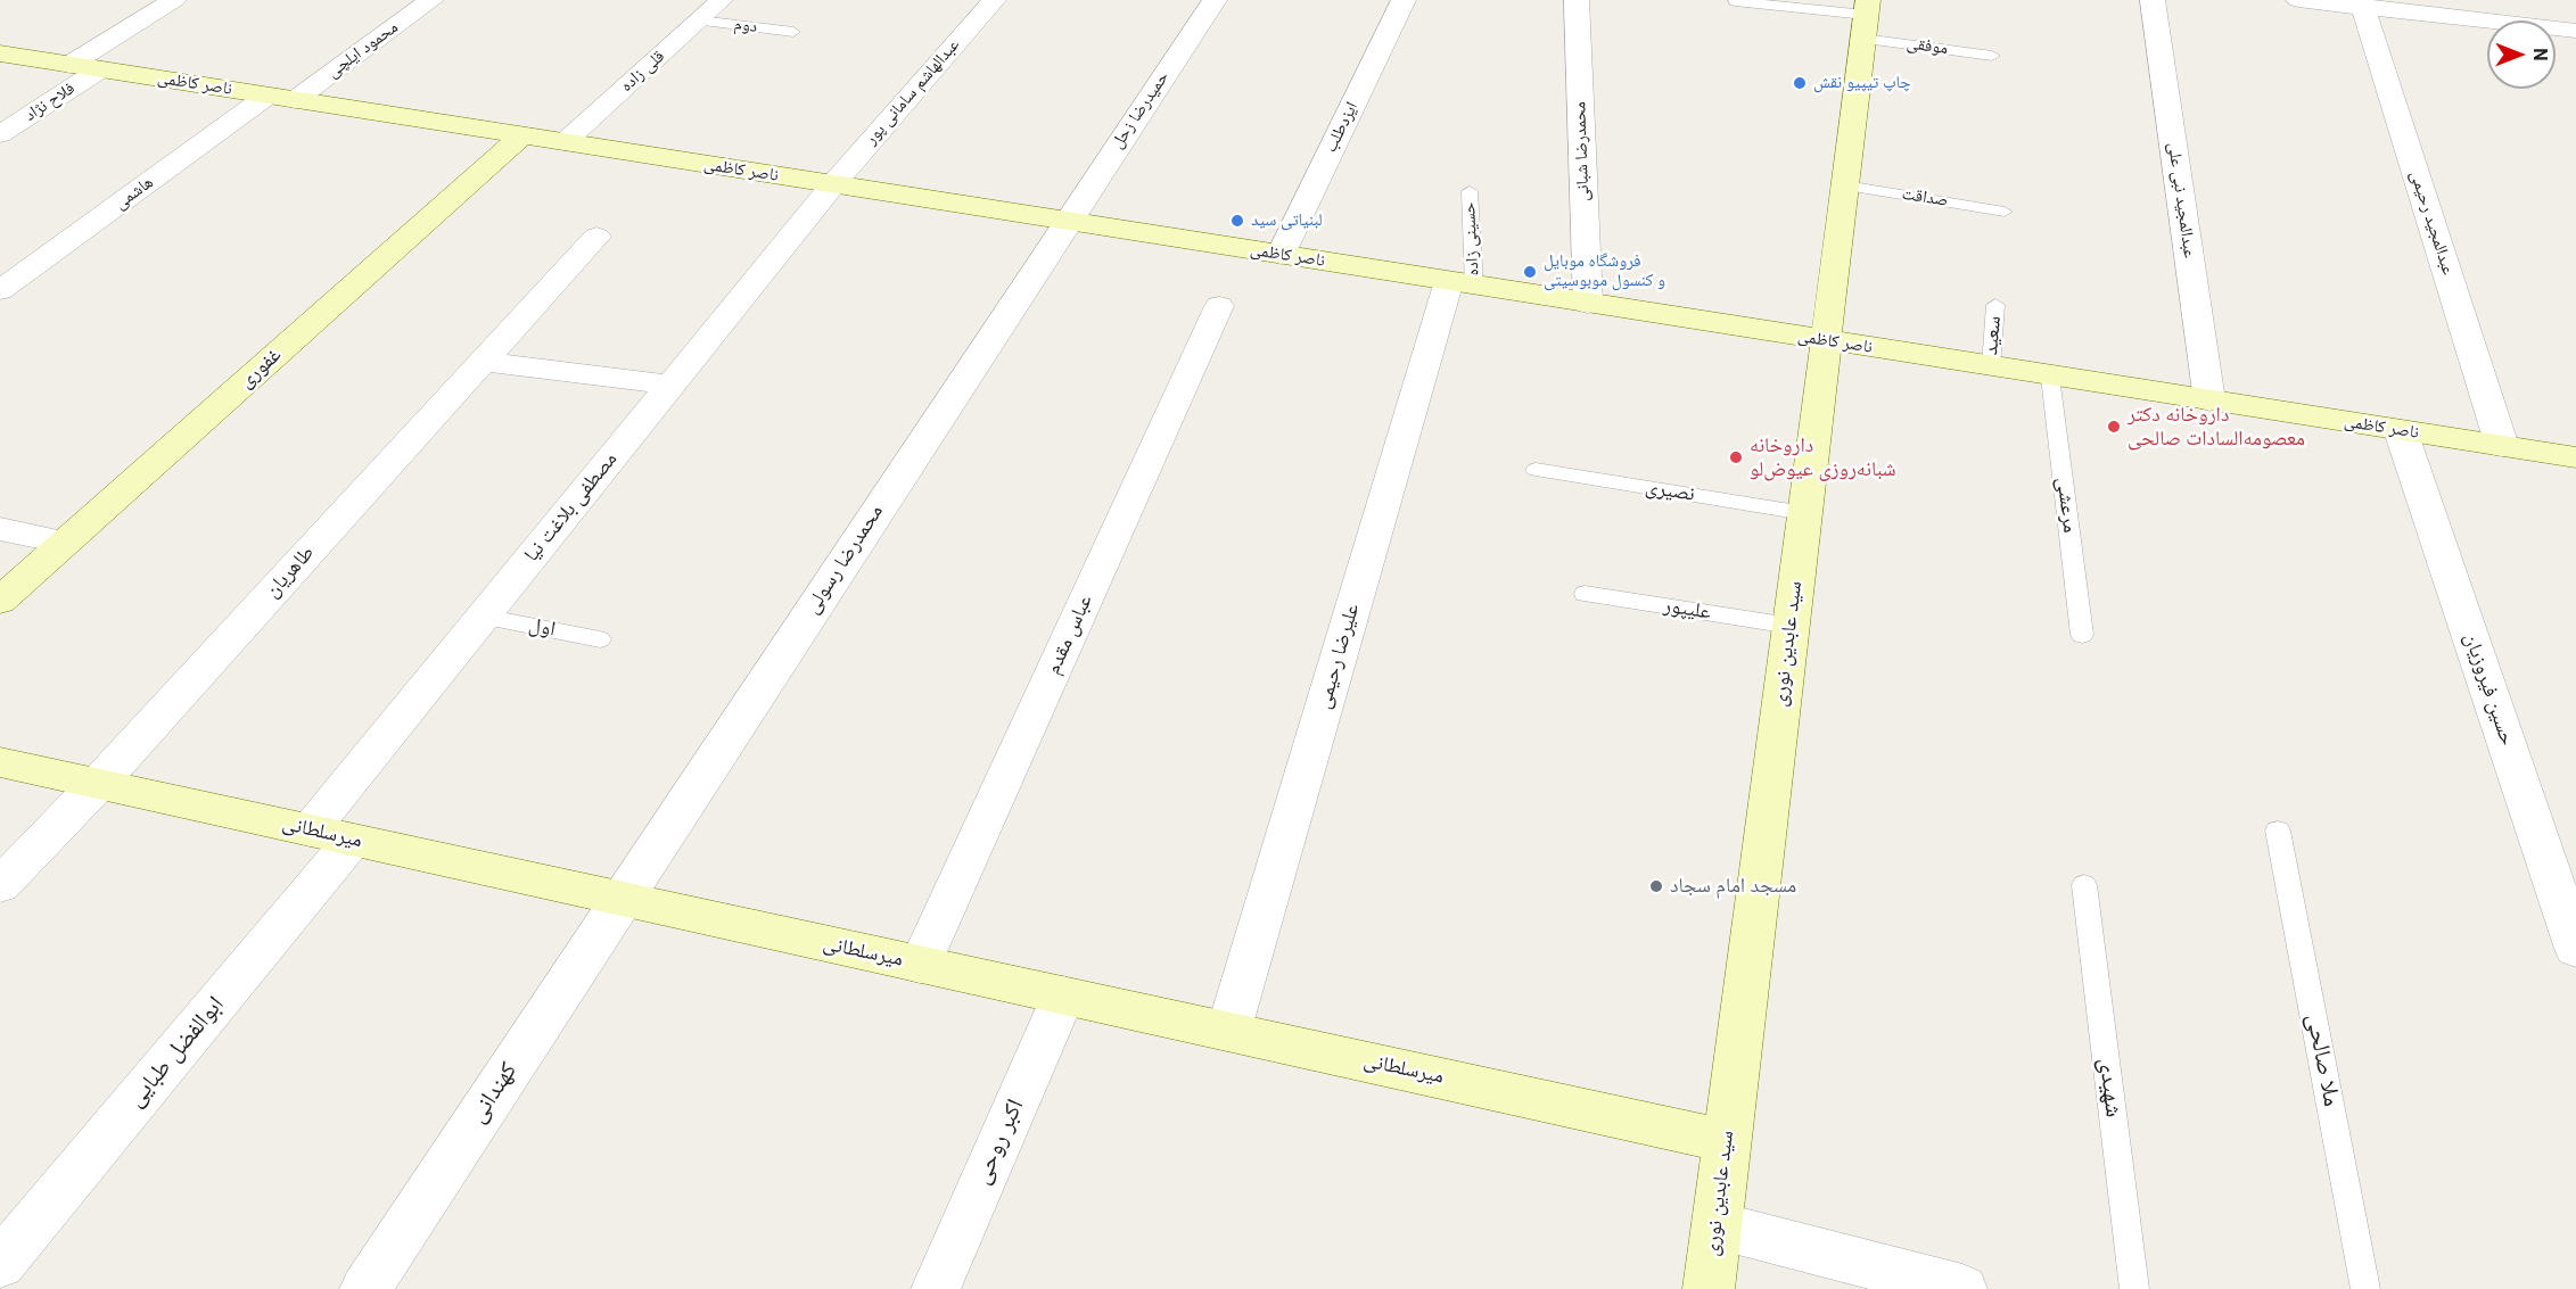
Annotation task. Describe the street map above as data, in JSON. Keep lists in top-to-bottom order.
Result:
{
  "streets": {
    "main road": [
      "ناصر کاظمی",
      "غفوری",
      "سید عابدین نوری",
      "میرسلطانی"
    ],
    "street": [
      "محمود ایلچی",
      "قلی زاده",
      "عبدالهاشم سامانی پور",
      "فلاح نژاد",
      "حمیدرضا زحل",
      "ایزدطلب",
      "محمدرضا شبانی",
      "هاشمی",
      "عبدالمجید نبی علی",
      "عبدالمجید رحیمی",
      "مصطفی بلاغت نیا",
      "محمدرضا رسولی",
      "طاهریان",
      "عباس مقدم",
      "علیرضا رحیمی",
      "حسین فیروزیان",
      "ابوالفضل طبایی",
      "کهندانی",
      "اکبر روحی"
    ],
    "lane": [
      "دوم",
      "موفقی",
      "صداقت",
      "حسینی زاده",
      "سعید",
      "نصیری",
      "مرعشی",
      "علیپور",
      "اول",
      "ملا صالحی",
      "شهیدی"
    ]
  },
  "crossings": [
    ["دوم", "قلی زاده"],
    ["موفقی", "سید عابدین نوری"],
    ["محمود ایلچی", "ناصر کاظمی"],
    ["محمود ایلچی", "هاشمی"],
    ["قلی زاده", "ناصر کاظمی"],
    ["ناصر کاظمی", "عبدالهاشم سامانی پور"],
    ["ناصر کاظمی", "فلاح نژاد"],
    ["ناصر کاظمی", "حمیدرضا زحل"],
    ["ناصر کاظمی", "ایزدطلب"],
    ["ناصر کاظمی", "محمدرضا شبانی"],
    ["ناصر کاظمی", "هاشمی"],
    ["ناصر کاظمی", "عبدالمجید نبی علی"],
    ["ناصر کاظمی", "عبدالمجید رحیمی"],
    ["ناصر کاظمی", "حسینی زاده"],
    ["ناصر کاظمی", "سعید"],
    ["ناصر کاظمی", "غفوری"],
    ["ناصر کاظمی", "مرعشی"],
    ["ناصر کاظمی", "مصطفی بلاغت نیا"],
    ["ناصر کاظمی", "محمدرضا رسولی"],
    ["ناصر کاظمی", "سید عابدین نوری"],
    ["ناصر کاظمی", "علیرضا رحیمی"],
    ["ناصر کاظمی", "حسین فیروزیان"],
    ["عبدالهاشم سامانی پور", "مصطفی بلاغت نیا"],
    ["حمیدرضا زحل", "محمدرضا رسولی"],
    ["صداقت", "سید عابدین نوری"],
    ["حسینی زاده", "علیرضا رحیمی"],
    ["نصیری", "سید عابدین نوری"],
    ["مصطفی بلاغت نیا", "اول"],
    ["مصطفی بلاغت نیا", "میرسلطانی"],
    ["محمدرضا رسولی", "میرسلطانی"],
    ["محمدرضا رسولی", "کهندانی"],
    ["طاهریان", "میرسلطانی"],
    ["علیپور", "سید عابدین نوری"],
    ["عباس مقدم", "میرسلطانی"],
    ["سید عابدین نوری", "میرسلطانی"],
    ["علیرضا رحیمی", "میرسلطانی"],
    ["میرسلطانی", "ابوالفضل طبایی"],
    ["میرسلطانی", "کهندانی"],
    ["میرسلطانی", "اکبر روحی"]
  ],
  "places": [
    "چاپ تیپیو نقش",
    "لبنیاتی سید",
    "فروشگاه موبایل و کنسول موبوسیتی",
    "داروخانه دکتر معصومه‌السادات صالحی",
    "داروخانه شبانه‌روزی عیوض‌لو",
    "مسجد امام سجاد"
  ],
  "north": "right"
}
